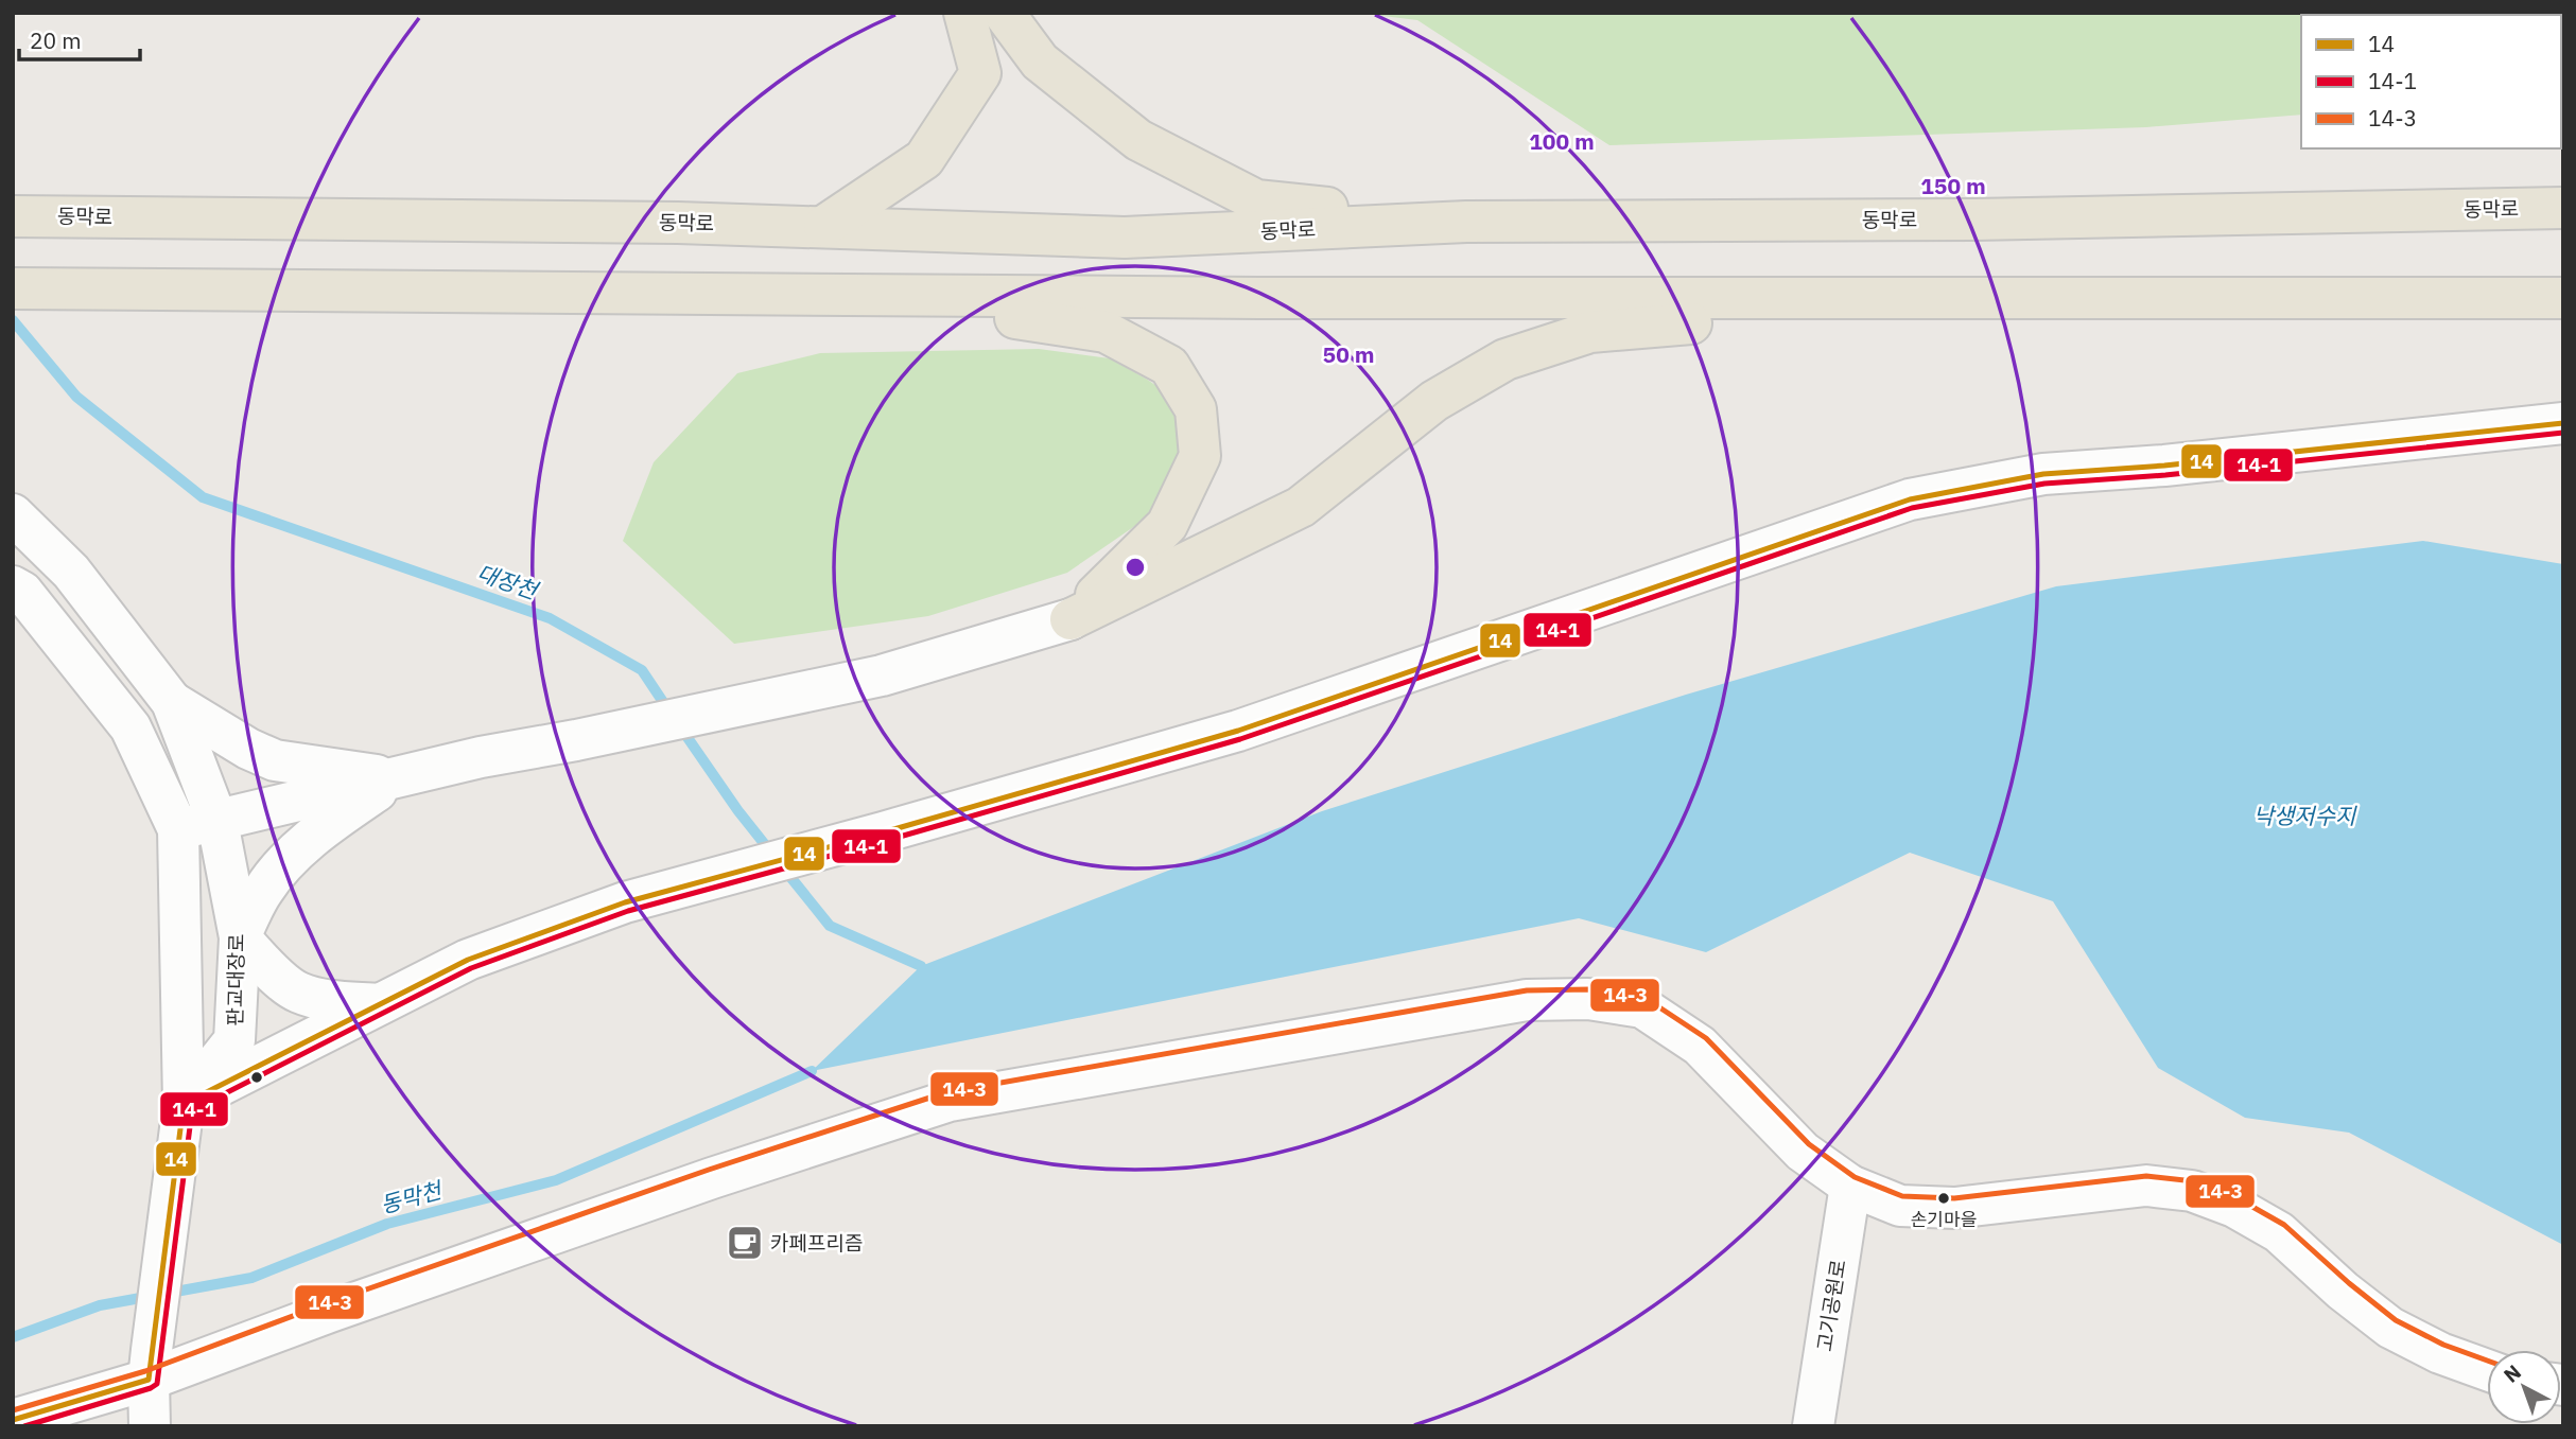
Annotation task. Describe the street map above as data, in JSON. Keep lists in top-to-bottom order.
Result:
{
  "streets": {
    "main road": ["동막로"],
    "street": ["판교대장로", "고기공원로"]
  },
  "water": ["대장천", "낙생저수지", "동막천"],
  "places": {
    "other": ["손기마을"],
    "cafe": ["카페프리즘"]
  },
  "lines": ["transit line 14", "transit line 14-1", "transit line 14-3"],
  "legend": ["14", "14-1", "14-3"],
  "scale_bar": "20 m",
  "north": "top left",
  "rings": ["100 m", "150 m", "50 m"]
}
